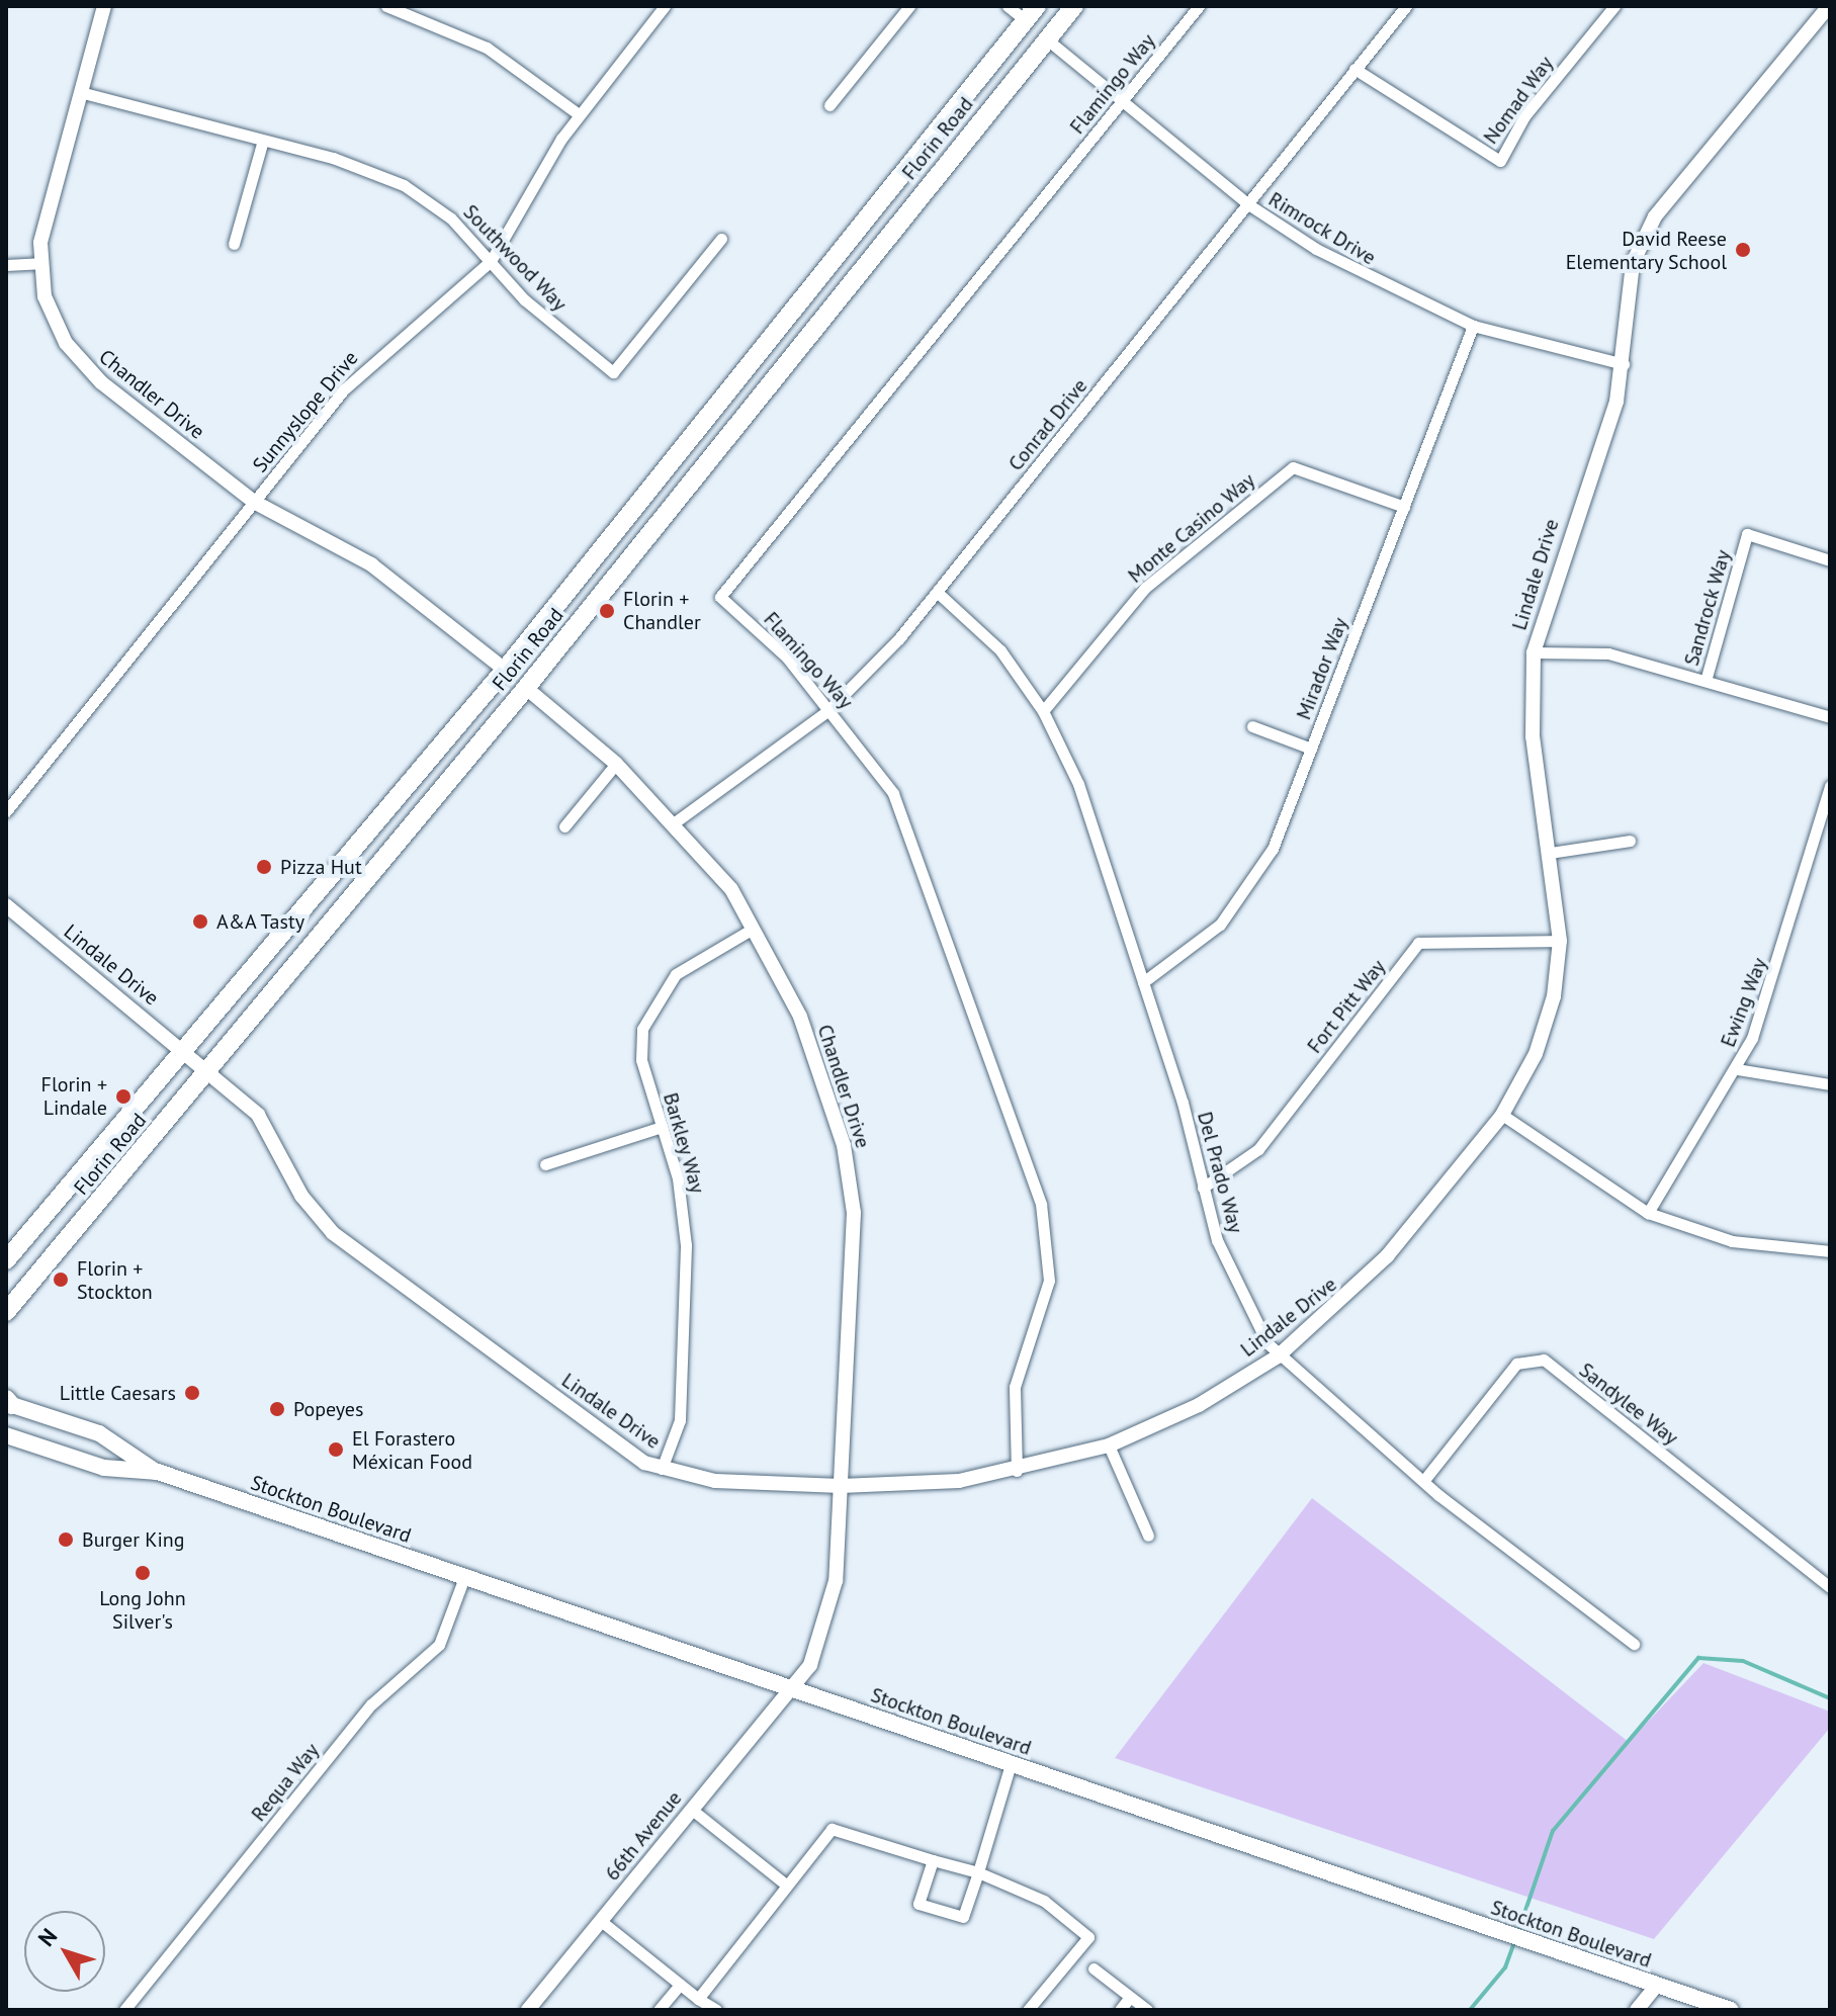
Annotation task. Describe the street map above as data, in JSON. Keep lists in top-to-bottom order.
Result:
{
  "streets": {
    "main road": ["Florin Road", "Stockton Boulevard"],
    "street": [
      "Flamingo Way",
      "Nomad Way",
      "Rimrock Drive",
      "Southwood Way",
      "Chandler Drive",
      "Sunnyslope Drive",
      "Conrad Drive",
      "Monte Casino Way",
      "Lindale Drive",
      "Sandrock Way",
      "Mirador Way",
      "Ewing Way",
      "Fort Pitt Way",
      "Barkley Way",
      "Del Prado Way",
      "Sandylee Way",
      "Requa Way",
      "66th Avenue"
    ]
  },
  "crossings": [
    ["Flamingo Way", "Rimrock Drive"],
    ["Flamingo Way", "Conrad Drive"],
    ["Flamingo Way", "Lindale Drive"],
    ["Nomad Way", "Conrad Drive"],
    ["Florin Road", "Rimrock Drive"],
    ["Florin Road", "Chandler Drive"],
    ["Florin Road", "Lindale Drive"],
    ["Rimrock Drive", "Conrad Drive"],
    ["Rimrock Drive", "Lindale Drive"],
    ["Rimrock Drive", "Mirador Way"],
    ["Southwood Way", "Chandler Drive"],
    ["Southwood Way", "Sunnyslope Drive"],
    ["Chandler Drive", "Sunnyslope Drive"],
    ["Chandler Drive", "Conrad Drive"],
    ["Chandler Drive", "Lindale Drive"],
    ["Chandler Drive", "Barkley Way"],
    ["Chandler Drive", "Stockton Boulevard"],
    ["Chandler Drive", "66th Avenue"],
    ["Conrad Drive", "Del Prado Way"],
    ["Monte Casino Way", "Mirador Way"],
    ["Monte Casino Way", "Del Prado Way"],
    ["Lindale Drive", "Fort Pitt Way"],
    ["Lindale Drive", "Barkley Way"],
    ["Lindale Drive", "Del Prado Way"],
    ["Mirador Way", "Del Prado Way"],
    ["Fort Pitt Way", "Del Prado Way"],
    ["Del Prado Way", "Sandylee Way"],
    ["Stockton Boulevard", "Requa Way"],
    ["Stockton Boulevard", "66th Avenue"]
  ],
  "places": [
    "David Reese Elementary School",
    "Florin + Chandler",
    "Pizza Hut",
    "A&A Tasty",
    "Florin + Lindale",
    "Florin + Stockton",
    "Little Caesars",
    "Popeyes",
    "El Forastero Méxican Food",
    "Burger King",
    "Long John Silver's"
  ],
  "north": "top left"
}
